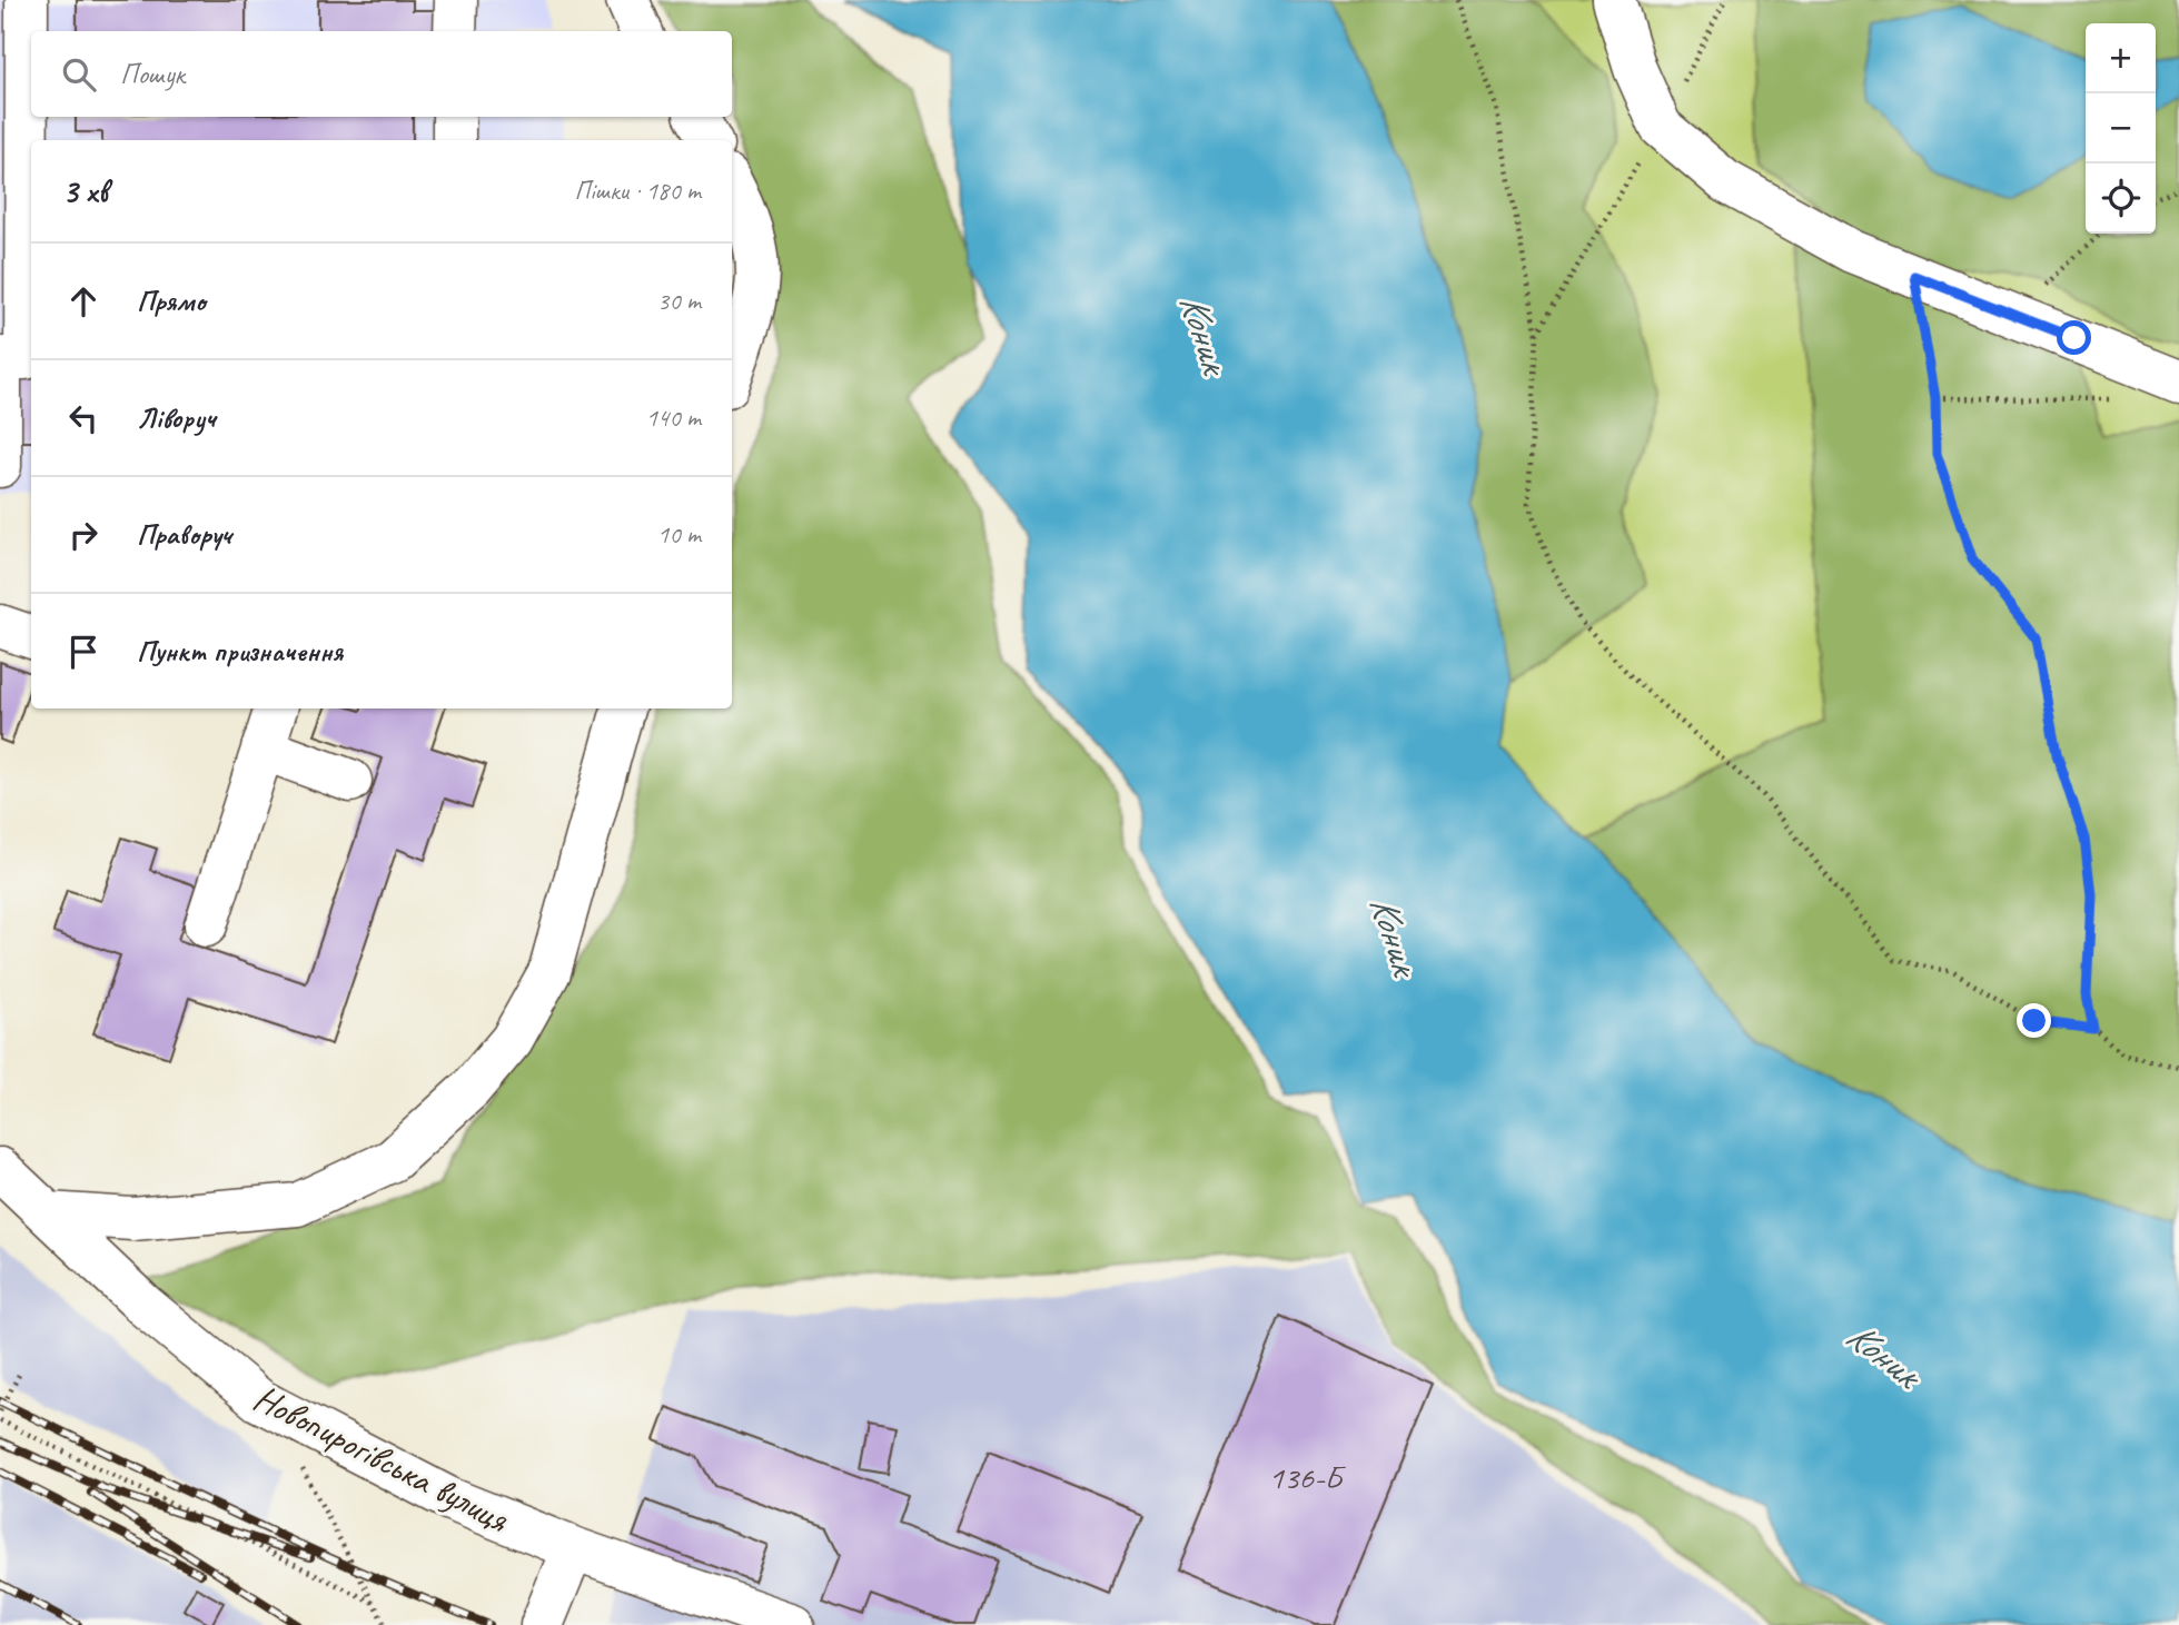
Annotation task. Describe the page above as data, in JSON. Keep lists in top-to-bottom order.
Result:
{
  "streets": {
    "street": ["Новопирогівська вулиця"]
  },
  "water": ["Коник"],
  "house_numbers": ["136-Б"],
  "page": {
    "map_buttons": ["+", "−"],
    "search": "Пошук",
    "heading": ["3 хв", "Пішки · 180 m"],
    "list": [
      ["Прямо", "30 m"],
      ["Ліворуч", "140 m"],
      ["Праворуч", "10 m"],
      "Пункт призначення"
    ]
  }
}
